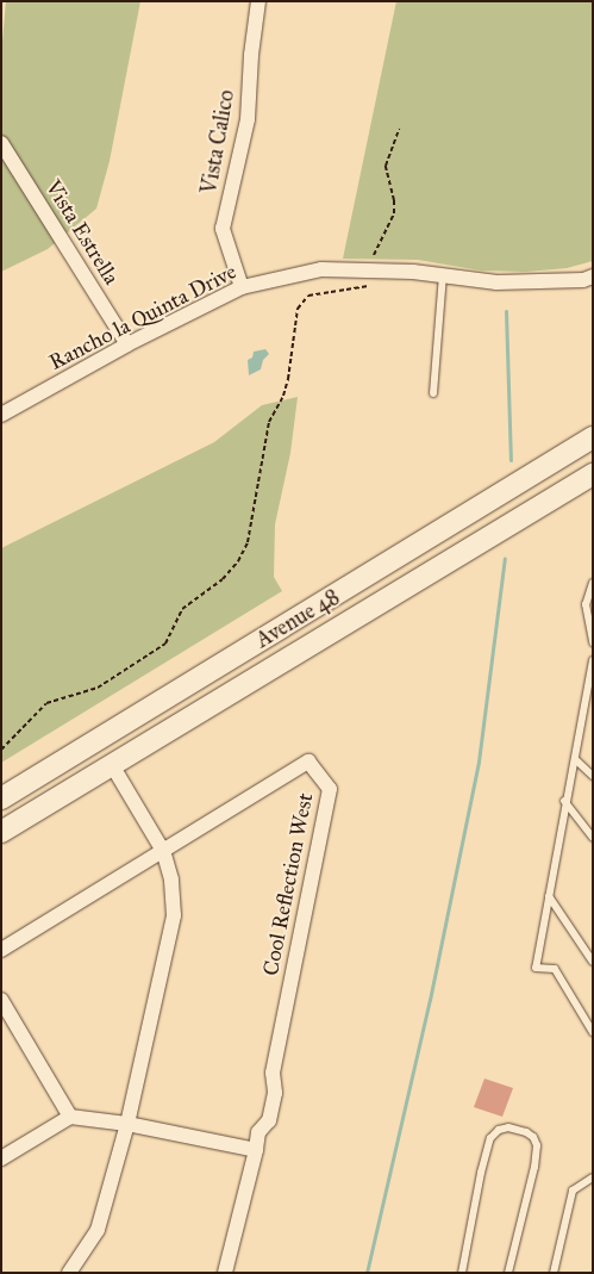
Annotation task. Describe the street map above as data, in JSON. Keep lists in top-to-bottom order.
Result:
{
  "streets": {
    "main road": ["Avenue 48"],
    "street": [
      "Vista Calico",
      "Vista Estrella",
      "Rancho la Quinta Drive",
      "Cool Reflection West"
    ]
  },
  "crossings": [
    ["Vista Calico", "Rancho la Quinta Drive"],
    ["Vista Estrella", "Rancho la Quinta Drive"]
  ]
}
